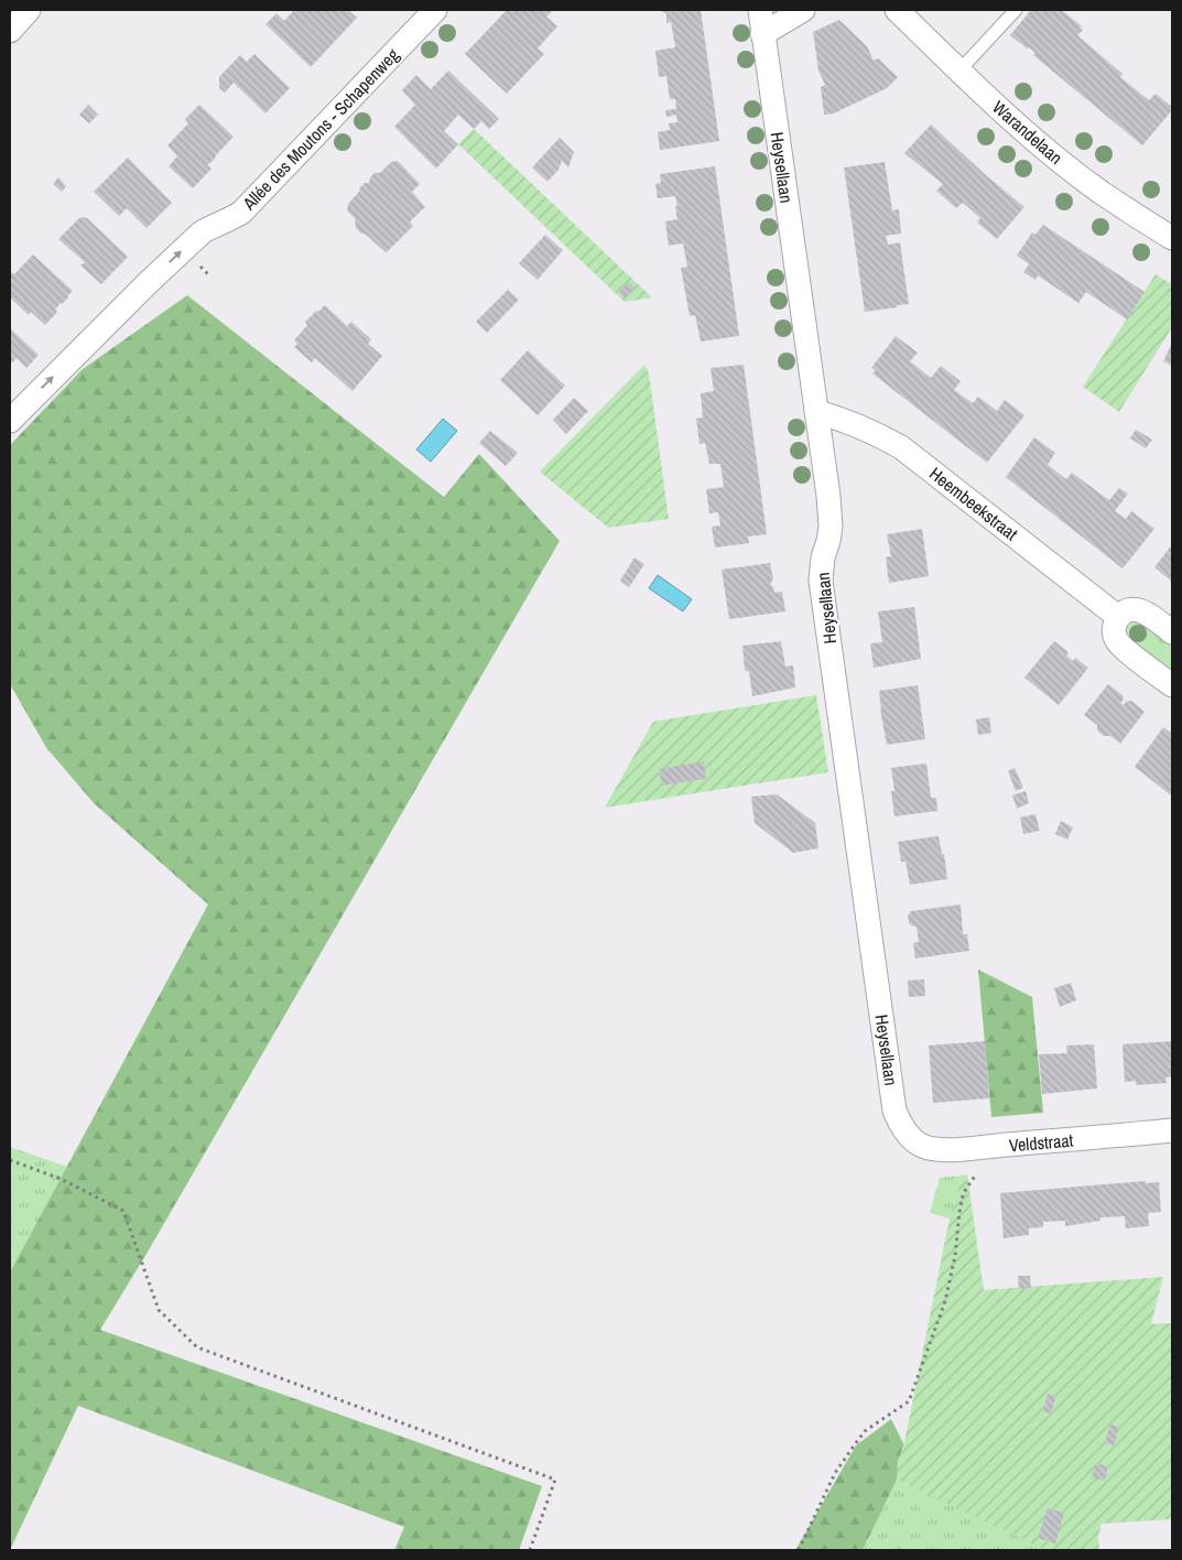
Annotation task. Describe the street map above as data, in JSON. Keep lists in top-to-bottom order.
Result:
{
  "streets": {
    "street": [
      "Allée des Moutons - Schapenweg",
      "Warandelaan",
      "Heysellaan",
      "Heembeekstraat",
      "Veldstraat"
    ]
  },
  "crossings": [
    ["Heysellaan", "Heembeekstraat"],
    ["Heysellaan", "Veldstraat"]
  ],
  "one_way": ["Allée des Moutons - Schapenweg"]
}
